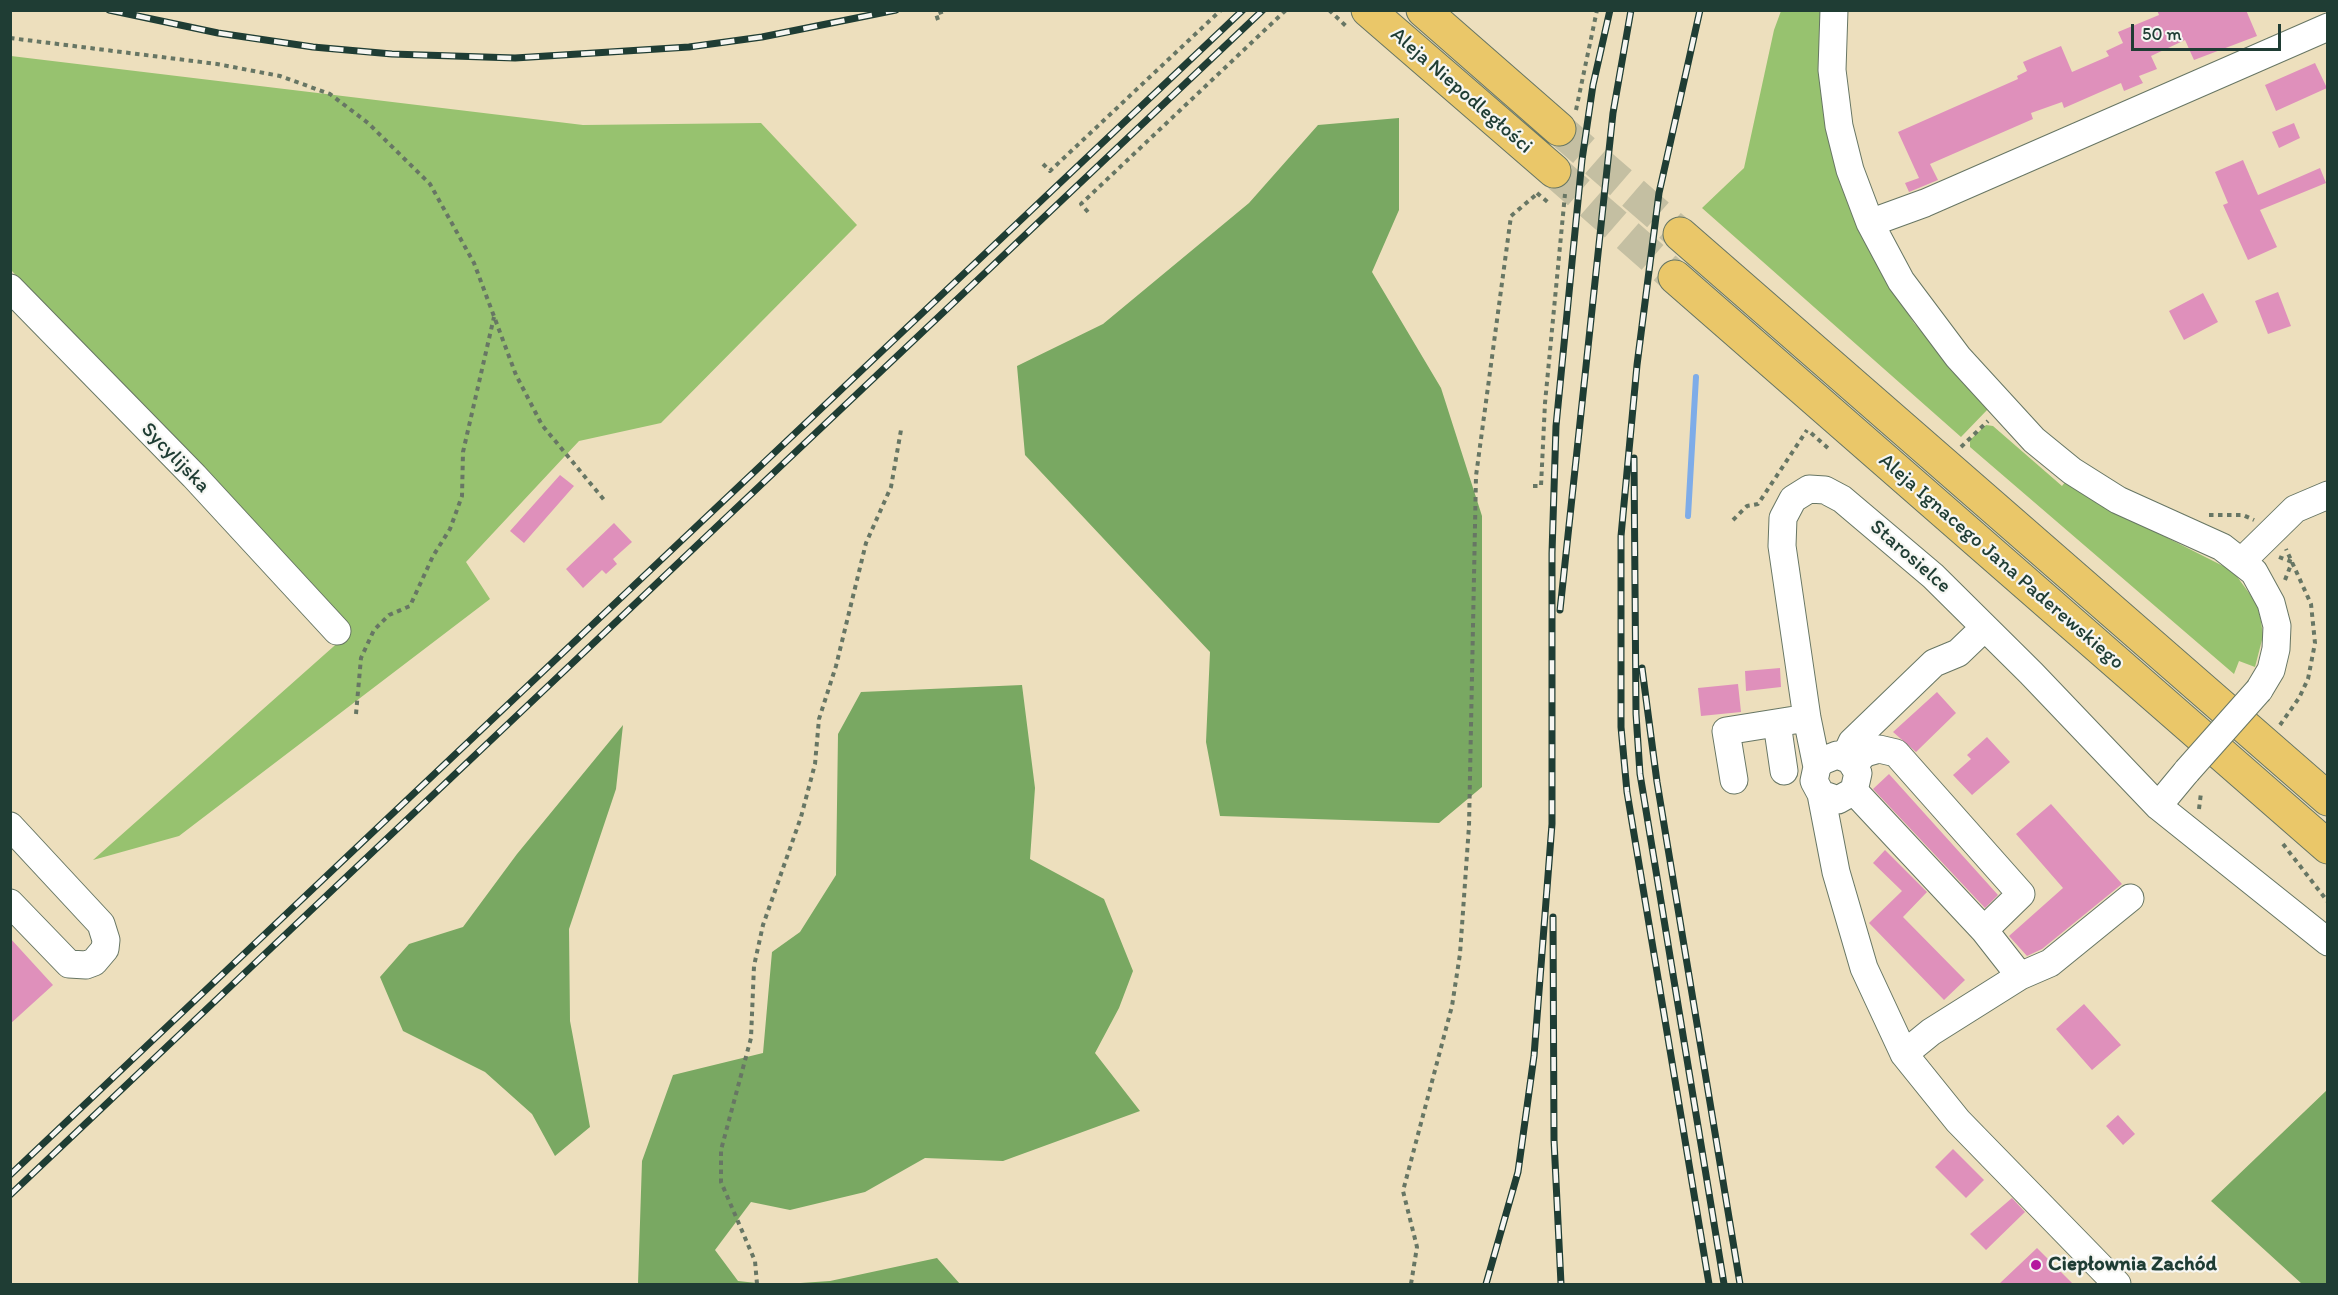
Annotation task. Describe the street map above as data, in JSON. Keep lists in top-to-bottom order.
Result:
{
  "streets": {
    "main road": ["Aleja Niepodległości", "Aleja Ignacego Jana Paderewskiego"],
    "street": ["Sycylijska", "Starosielce"]
  },
  "places": ["Ciepłownia Zachód"],
  "scale_bar": "50 m"
}
